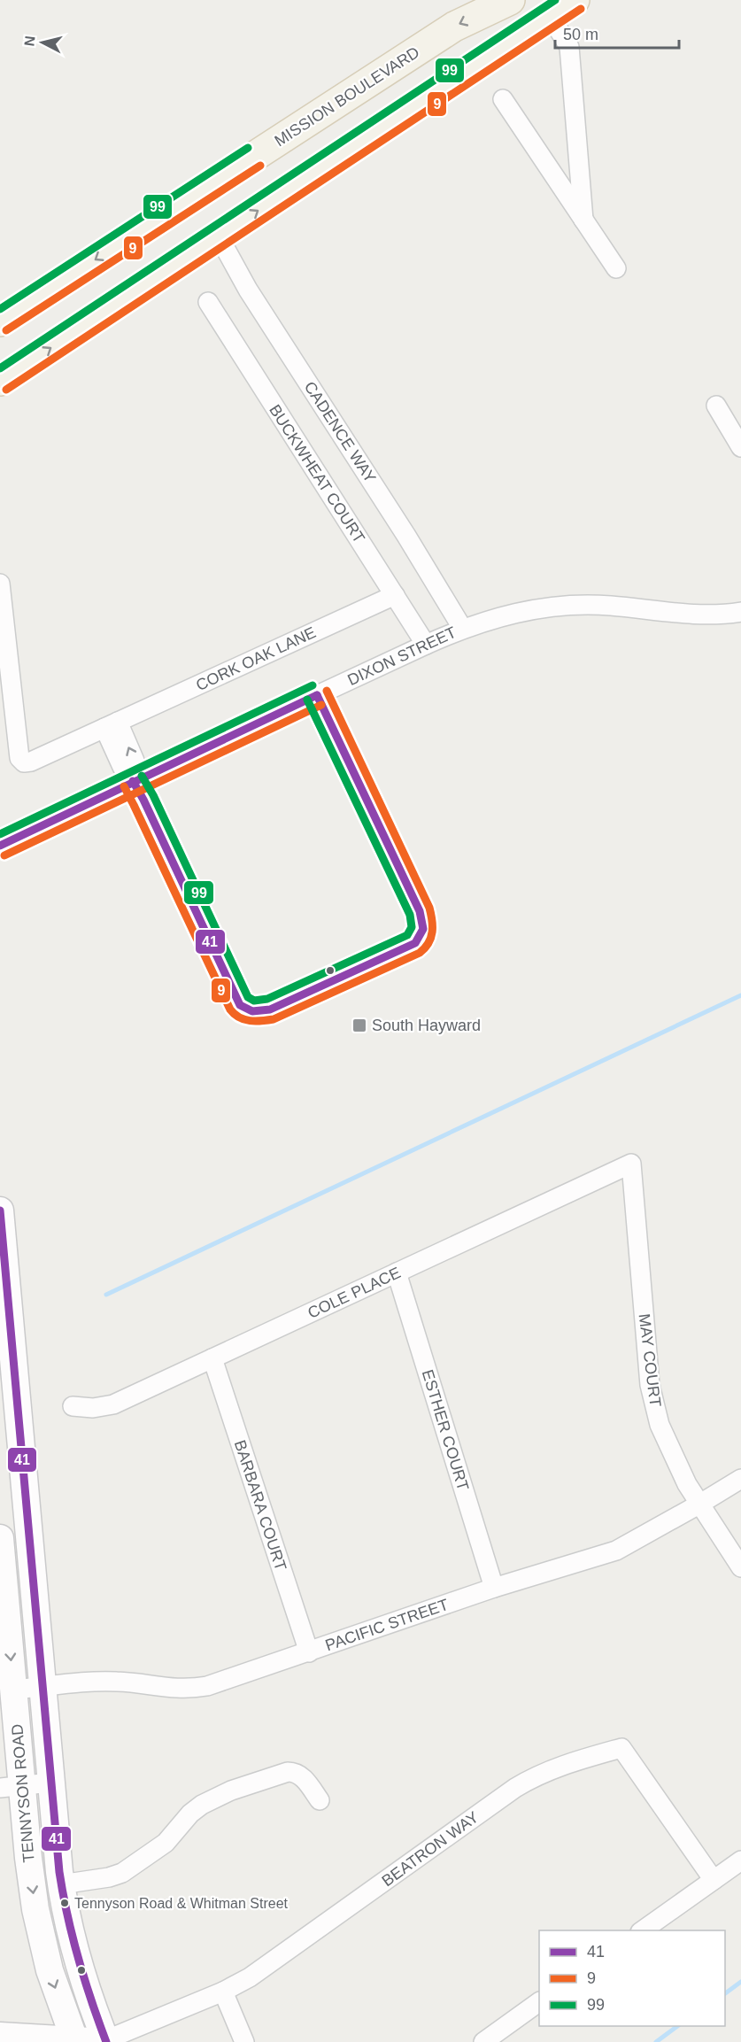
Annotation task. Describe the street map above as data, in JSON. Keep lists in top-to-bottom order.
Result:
{
  "streets": {
    "main road": ["MISSION BOULEVARD", "TENNYSON ROAD"],
    "street": [
      "CADENCE WAY",
      "BUCKWHEAT COURT",
      "DIXON STREET",
      "CORK OAK LANE",
      "COLE PLACE",
      "MAY COURT",
      "ESTHER COURT",
      "BARBARA COURT",
      "PACIFIC STREET",
      "BEATRON WAY"
    ]
  },
  "crossings": [
    ["CADENCE WAY", "DIXON STREET"],
    ["BUCKWHEAT COURT", "DIXON STREET"],
    ["BUCKWHEAT COURT", "CORK OAK LANE"],
    ["COLE PLACE", "MAY COURT"],
    ["COLE PLACE", "ESTHER COURT"],
    ["COLE PLACE", "BARBARA COURT"],
    ["MAY COURT", "PACIFIC STREET"],
    ["ESTHER COURT", "PACIFIC STREET"],
    ["BARBARA COURT", "PACIFIC STREET"],
    ["PACIFIC STREET", "TENNYSON ROAD"],
    ["TENNYSON ROAD", "BEATRON WAY"]
  ],
  "places": {
    "transit": ["South Hayward"],
    "other": ["Tennyson Road & Whitman Street"]
  },
  "lines": ["transit line 99", "transit line 9", "transit line 41"],
  "legend": ["41", "9", "99"],
  "scale_bar": "50 m",
  "north": "left"
}
